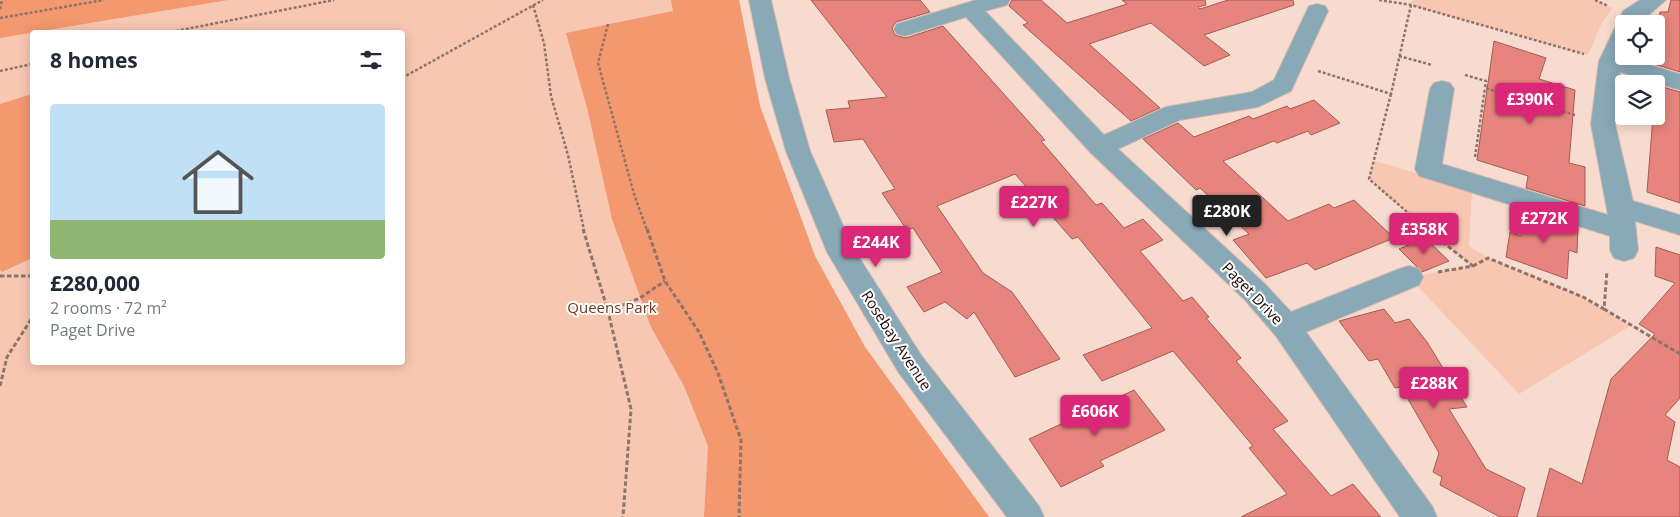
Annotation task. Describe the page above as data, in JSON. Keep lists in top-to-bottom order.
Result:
{
  "streets": {
    "street": ["Paget Drive", "Rosebay Avenue"]
  },
  "parks": ["Queens Park"],
  "page": {
    "heading": "8 homes",
    "price": [
      "£390K",
      "£227K",
      "£280K",
      "£272K",
      "£358K",
      "£244K",
      "£288K",
      "£606K"
    ],
    "list": [
      {
        "name": "£280,000",
        "note": "2 rooms · 72 m² · Paget Drive"
      }
    ]
  }
}
